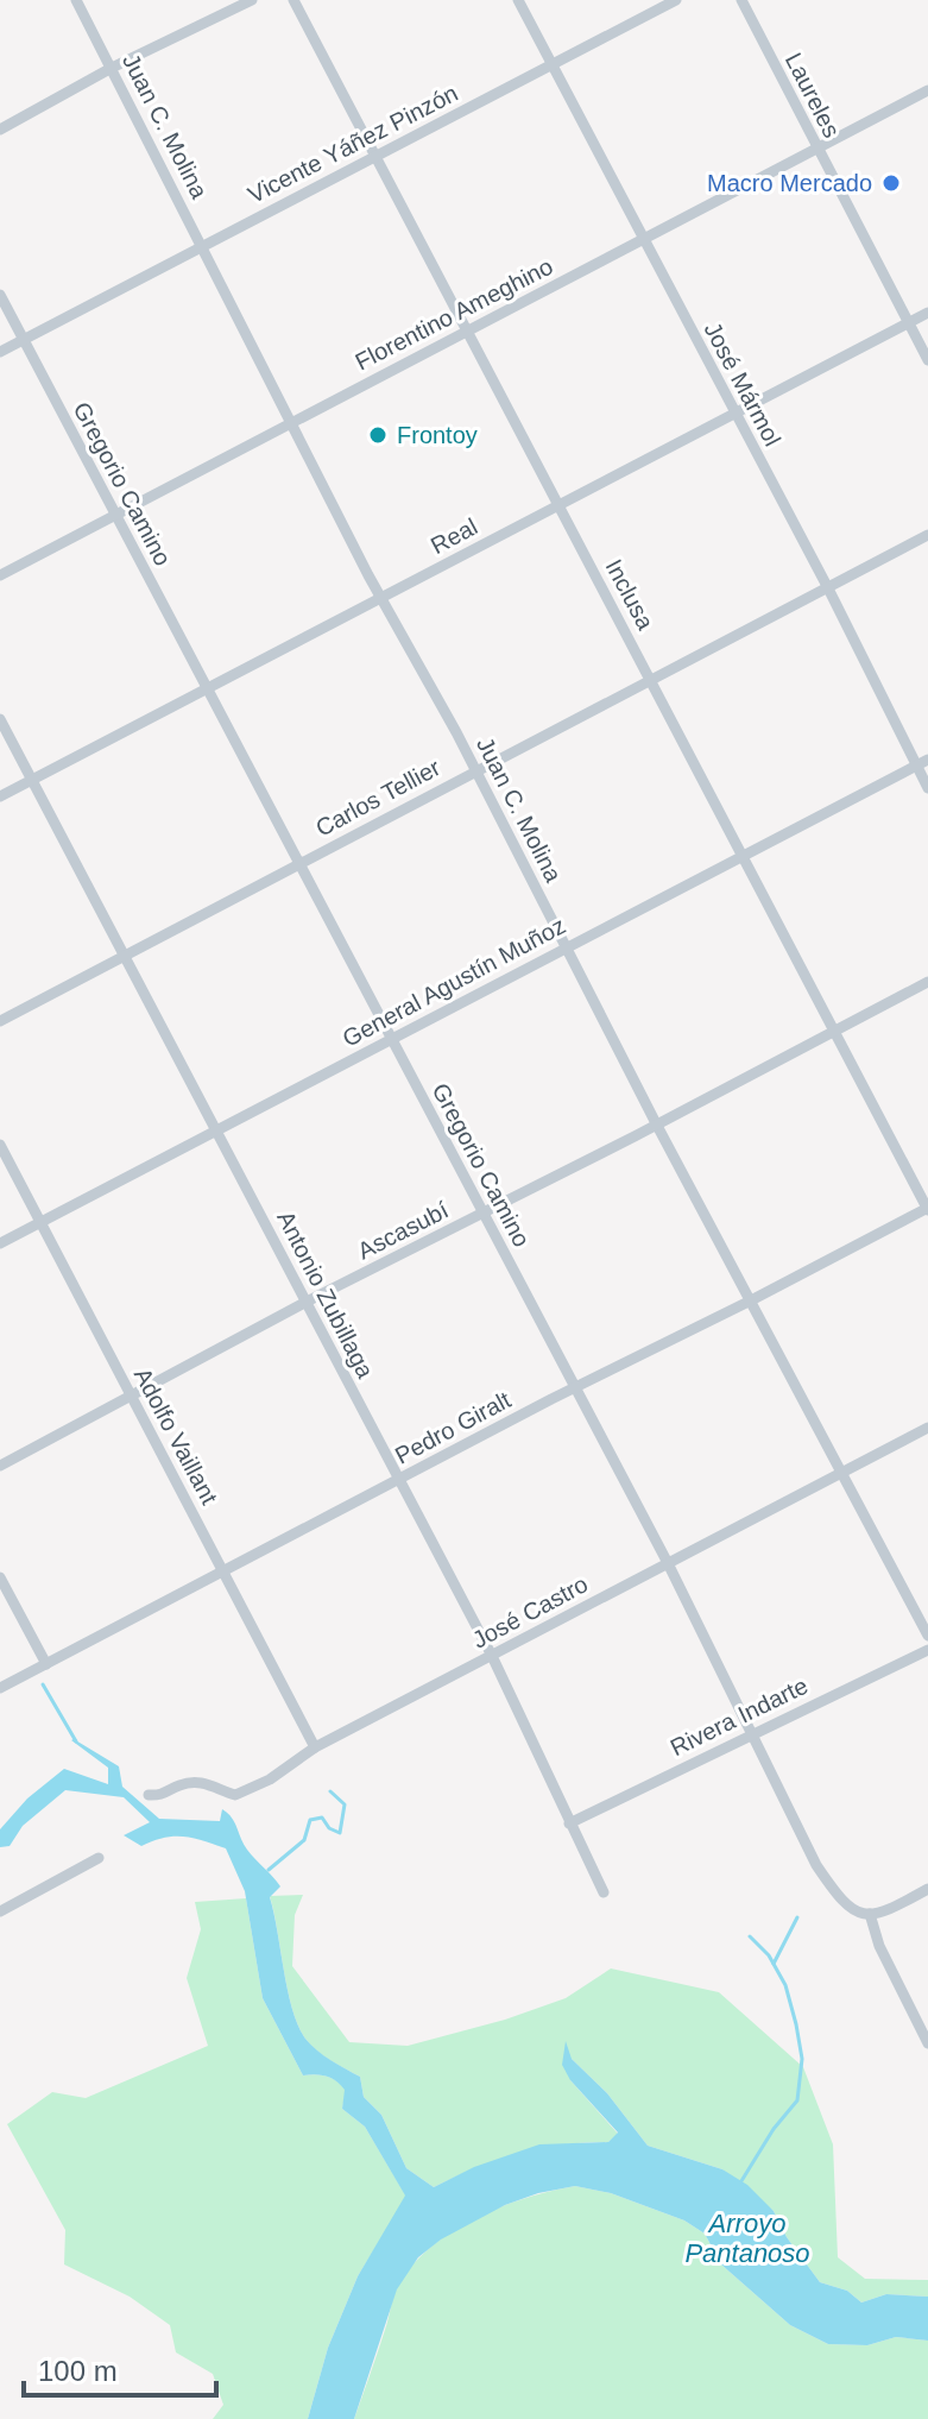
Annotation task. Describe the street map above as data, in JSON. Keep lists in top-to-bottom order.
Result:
{
  "streets": {
    "street": [
      "Laureles",
      "Juan C. Molina",
      "Vicente Yáñez Pinzón",
      "Florentino Ameghino",
      "José Mármol",
      "Gregorio Camino",
      "Real",
      "Inclusa",
      "Carlos Tellier",
      "General Agustín Muñoz",
      "Ascasubí",
      "Antonio Zubillaga",
      "Pedro Giralt",
      "Adolfo Vaillant",
      "José Castro",
      "Rivera Indarte"
    ]
  },
  "crossings": [
    ["Laureles", "Florentino Ameghino"],
    ["Laureles", "Real"],
    ["Juan C. Molina", "Vicente Yáñez Pinzón"],
    ["Juan C. Molina", "Florentino Ameghino"],
    ["Juan C. Molina", "Real"],
    ["Juan C. Molina", "Carlos Tellier"],
    ["Juan C. Molina", "General Agustín Muñoz"],
    ["Juan C. Molina", "Ascasubí"],
    ["Juan C. Molina", "Pedro Giralt"],
    ["Juan C. Molina", "José Castro"],
    ["Vicente Yáñez Pinzón", "José Mármol"],
    ["Vicente Yáñez Pinzón", "Gregorio Camino"],
    ["Vicente Yáñez Pinzón", "Inclusa"],
    ["Florentino Ameghino", "José Mármol"],
    ["Florentino Ameghino", "Gregorio Camino"],
    ["Florentino Ameghino", "Inclusa"],
    ["José Mármol", "Real"],
    ["José Mármol", "Carlos Tellier"],
    ["José Mármol", "General Agustín Muñoz"],
    ["Gregorio Camino", "Real"],
    ["Gregorio Camino", "Carlos Tellier"],
    ["Gregorio Camino", "General Agustín Muñoz"],
    ["Gregorio Camino", "Ascasubí"],
    ["Gregorio Camino", "Pedro Giralt"],
    ["Gregorio Camino", "José Castro"],
    ["Gregorio Camino", "Rivera Indarte"],
    ["Real", "Inclusa"],
    ["Real", "Antonio Zubillaga"],
    ["Inclusa", "Carlos Tellier"],
    ["Inclusa", "General Agustín Muñoz"],
    ["Inclusa", "Ascasubí"],
    ["Inclusa", "Pedro Giralt"],
    ["Carlos Tellier", "Antonio Zubillaga"],
    ["General Agustín Muñoz", "Antonio Zubillaga"],
    ["General Agustín Muñoz", "Adolfo Vaillant"],
    ["Ascasubí", "Antonio Zubillaga"],
    ["Ascasubí", "Adolfo Vaillant"],
    ["Antonio Zubillaga", "Pedro Giralt"],
    ["Antonio Zubillaga", "José Castro"],
    ["Antonio Zubillaga", "Rivera Indarte"],
    ["Pedro Giralt", "Adolfo Vaillant"],
    ["Adolfo Vaillant", "José Castro"]
  ],
  "water": ["Arroyo Pantanoso"],
  "places": ["Macro Mercado", "Frontoy"],
  "scale_bar": "100 m"
}
